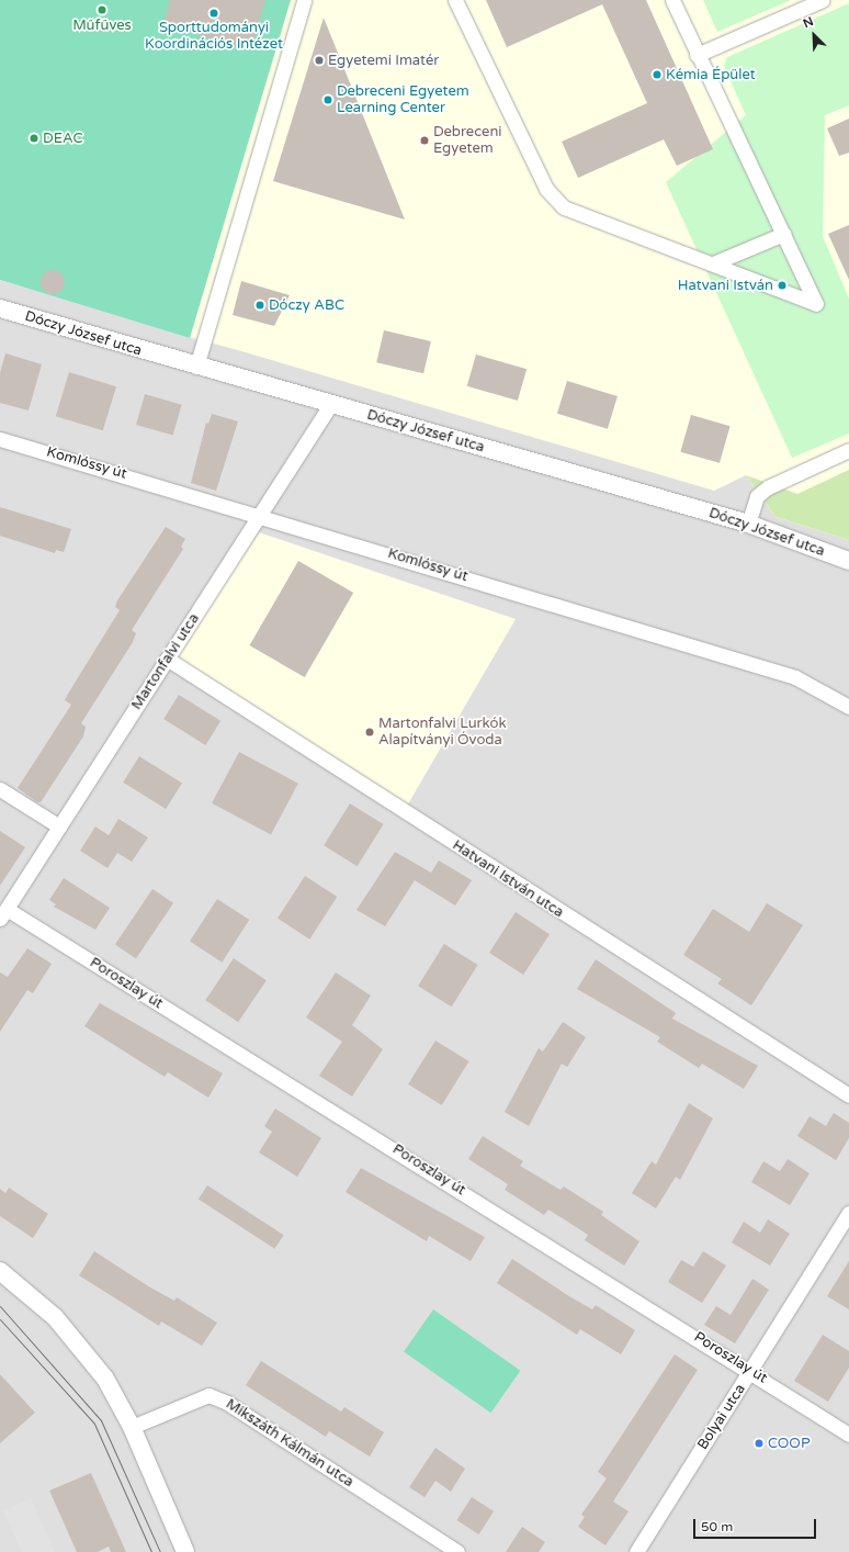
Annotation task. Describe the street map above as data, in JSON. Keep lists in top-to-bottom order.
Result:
{
  "streets": {
    "street": [
      "Dóczy József utca",
      "Komlóssy út",
      "Martonfalvi utca",
      "Hatvani István utca",
      "Poroszlay út",
      "Bolyai utca",
      "Mikszáth Kálmán utca"
    ]
  },
  "crossings": [
    ["Dóczy József utca", "Martonfalvi utca"],
    ["Komlóssy út", "Martonfalvi utca"],
    ["Martonfalvi utca", "Hatvani István utca"],
    ["Martonfalvi utca", "Poroszlay út"],
    ["Poroszlay út", "Bolyai utca"]
  ],
  "places": [
    "Műfűves",
    "Sporttudományi Koordinációs Intézet",
    "Egyetemi Imatér",
    "Kémia Épület",
    "Debreceni Egyetem Learning Center",
    "DEAC",
    "Debreceni Egyetem",
    "Hatvani István",
    "Dóczy ABC",
    "Martonfalvi Lurkók Alapítványi Óvoda",
    "COOP"
  ],
  "scale_bar": "50 m",
  "north": "top left"
}
